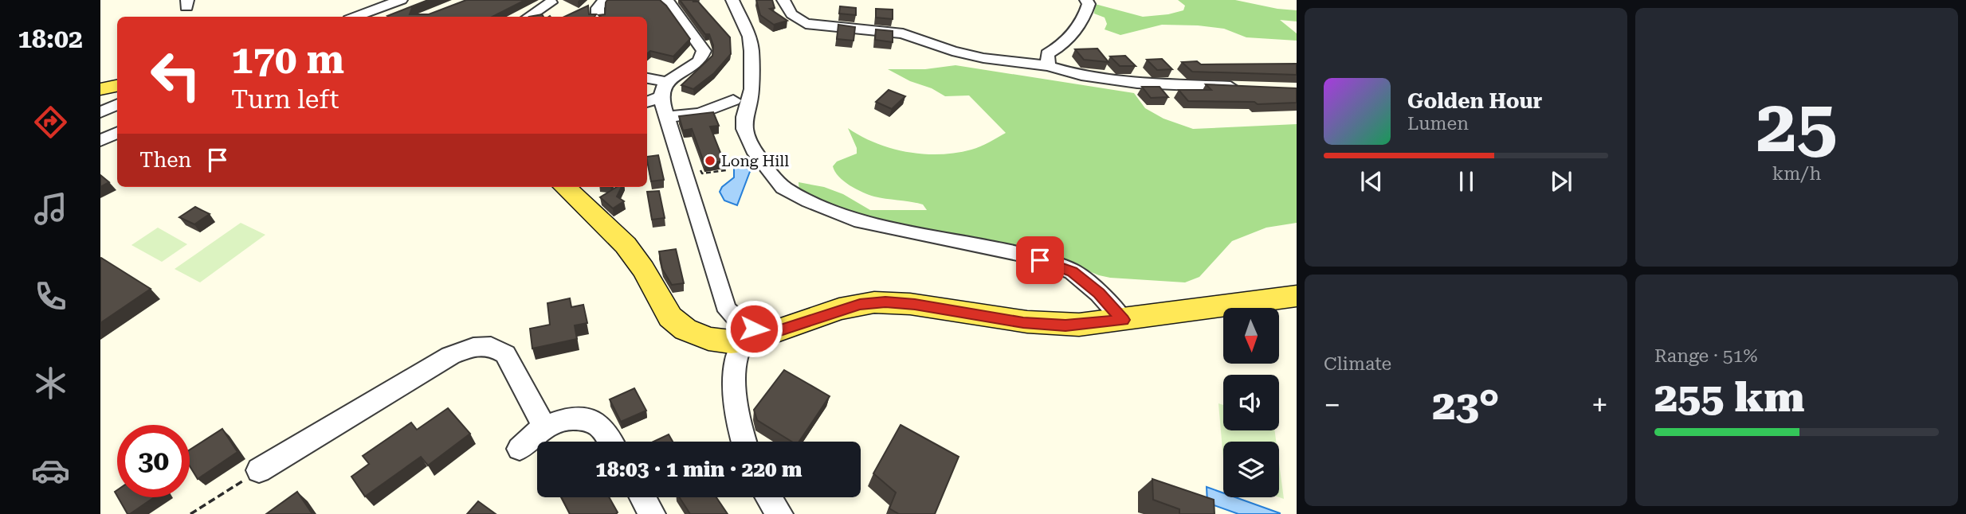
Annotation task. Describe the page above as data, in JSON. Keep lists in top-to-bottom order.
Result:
{
  "places": ["Long Hill"],
  "north": "bottom",
  "page": {
    "tabs": "18:02",
    "tile": [
      ["25", "km/h"],
      "Climate",
      ["Range · 51%", "255 km"]
    ],
    "turn": ["170 m", "Turn left"],
    "song": ["Golden Hour", "Lumen"],
    "then": "Then",
    "heat": ["−", "23°", "+"],
    "limit": "30",
    "trip": "18:03 · 1 min · 220 m"
  }
}
